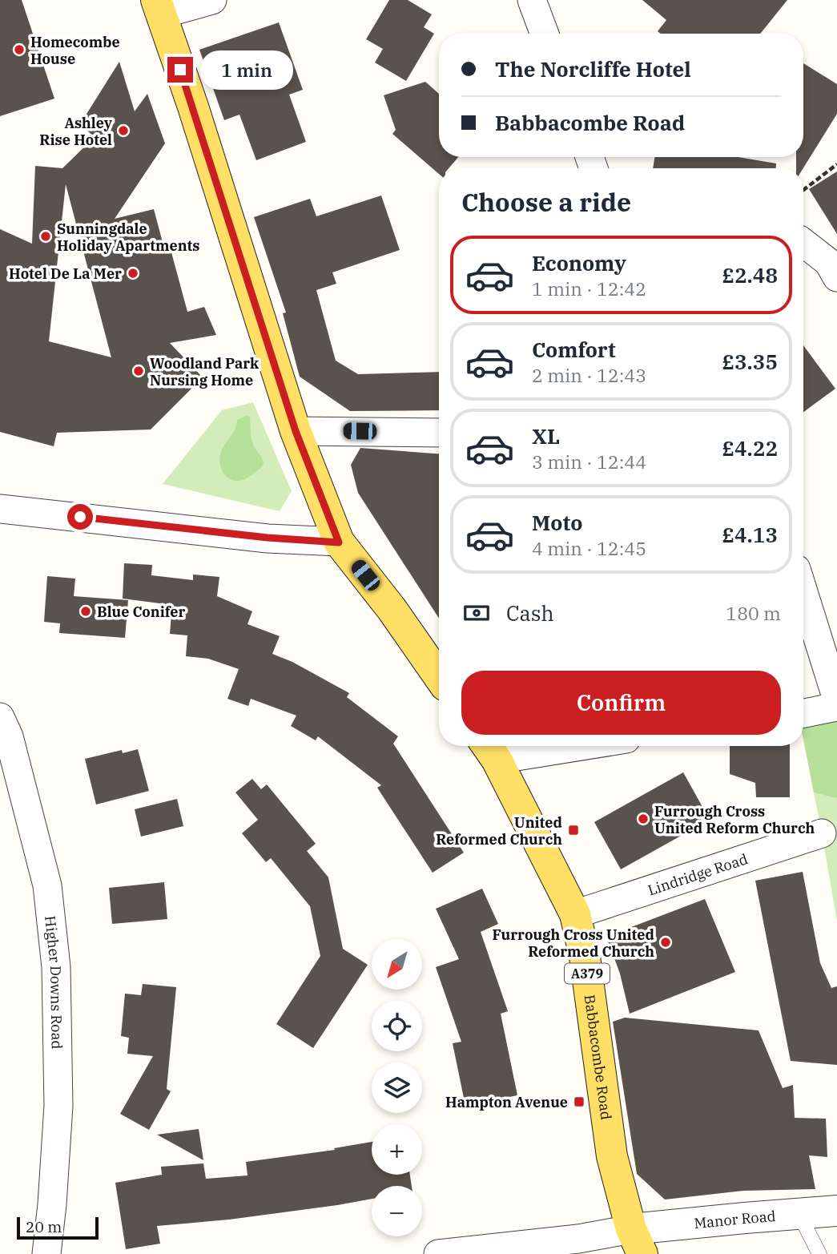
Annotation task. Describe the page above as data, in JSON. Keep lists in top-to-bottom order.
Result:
{
  "streets": {
    "main road": ["A379", "Babbacombe Road"],
    "street": ["Lindridge Road", "Higher Downs Road", "Manor Road"]
  },
  "crossings": [
    ["Lindridge Road", "Babbacombe Road"],
    ["Babbacombe Road", "Manor Road"]
  ],
  "places": {
    "other": [
      "Homecombe House",
      "Ashley Rise Hotel",
      "Sunningdale Holiday Apartments",
      "Hotel De La Mer",
      "Woodland Park Nursing Home",
      "Blue Conifer",
      "Furrough Cross United Reform Church",
      "Furrough Cross United Reformed Church"
    ],
    "transit": ["United Reformed Church", "Hampton Avenue"]
  },
  "scale_bar": "20 m",
  "north": "bottom left",
  "page": {
    "banner": ["The Norcliffe Hotel", "Babbacombe Road"],
    "bubble": "1 min",
    "heading": "Choose a ride",
    "list": [
      {
        "name": "Economy",
        "note": "1 min · 12:42",
        "value": "£2.48"
      },
      {
        "name": "Comfort",
        "note": "2 min · 12:43",
        "value": "£3.35"
      },
      {
        "name": "XL",
        "note": "3 min · 12:44",
        "value": "£4.22"
      },
      {
        "name": "Moto",
        "note": "4 min · 12:45",
        "value": "£4.13"
      }
    ],
    "pay": ["Cash", "180 m"],
    "buttons": "Confirm",
    "map_buttons": ["+", "−"],
    "scale": "20 m"
  }
}
